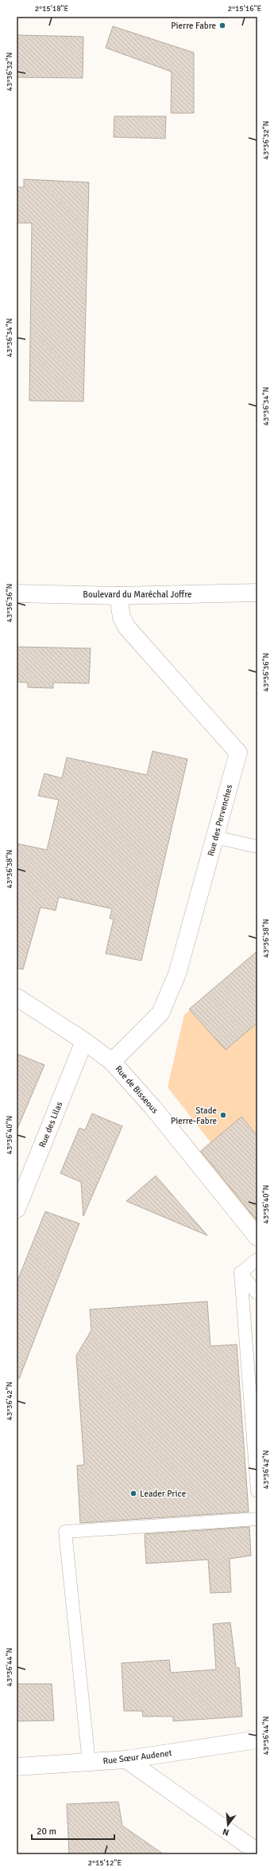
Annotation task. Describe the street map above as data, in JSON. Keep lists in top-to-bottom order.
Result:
{
  "streets": {
    "street": [
      "Boulevard du Maréchal Joffre",
      "Rue des Pervenches",
      "Rue de Bisseous",
      "Rue des Lilas",
      "Rue Sœur Audenet"
    ]
  },
  "crossings": [
    ["Boulevard du Maréchal Joffre", "Rue des Pervenches"],
    ["Rue des Pervenches", "Rue de Bisseous"],
    ["Rue de Bisseous", "Rue des Lilas"]
  ],
  "places": ["Pierre Fabre", "Stade Pierre-Fabre", "Leader Price"],
  "scale_bar": "20 m",
  "north": "bottom",
  "coordinates": [
    "2°15'18\"E",
    "2°15'16\"E",
    "43°36'32\"N",
    "43°36'34\"N",
    "43°36'36\"N",
    "43°36'38\"N",
    "43°36'40\"N",
    "43°36'42\"N",
    "43°36'44\"N",
    "2°15'12\"E"
  ]
}
